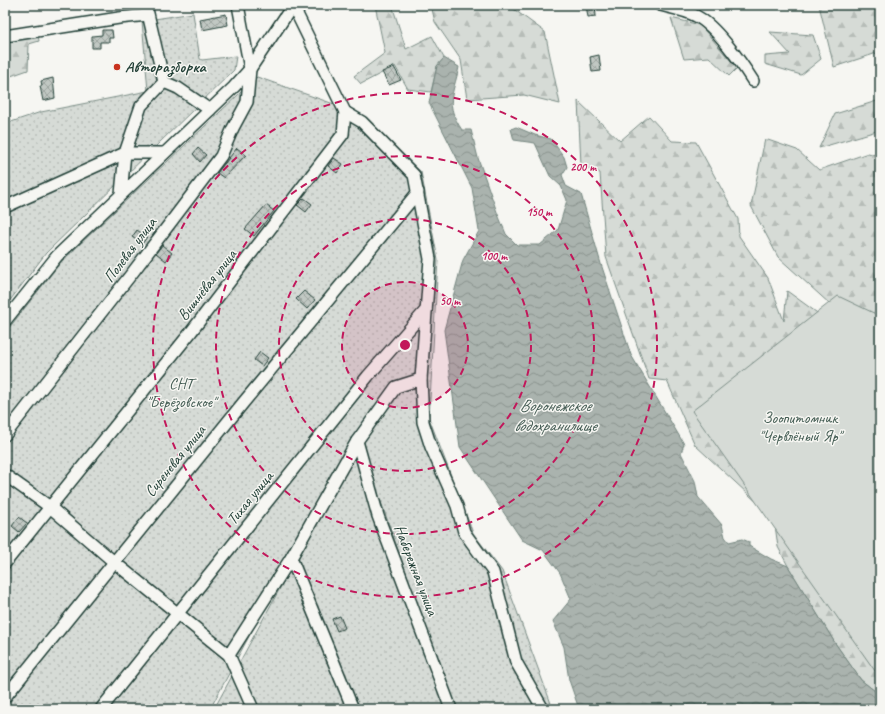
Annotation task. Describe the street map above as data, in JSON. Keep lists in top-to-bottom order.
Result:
{
  "streets": {
    "street": [
      "Полевая улица",
      "Вишнёвая улица",
      "Сиреневая улица",
      "Тихая улица",
      "Набережная улица"
    ]
  },
  "water": ["Воронежское водохранилище"],
  "parks": ["СНТ \"Берёзовское\"", "Зоопитомник \"Червлёный Яр\""],
  "places": ["Авторазборка"],
  "rings": [
    "200 m",
    "150 m",
    "100 m",
    "50 m"
  ]
}
